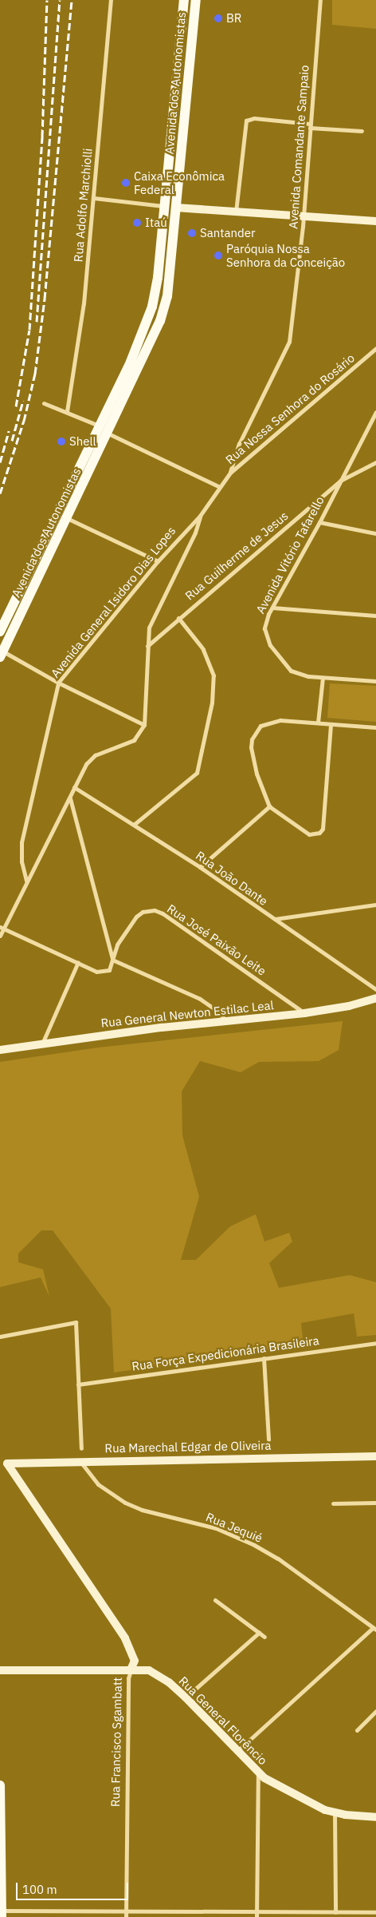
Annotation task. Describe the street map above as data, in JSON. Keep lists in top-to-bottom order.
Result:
{
  "streets": {
    "main road": ["Avenida dos Autonomistas"],
    "street": [
      "Avenida Comandante Sampaio",
      "Rua Adolfo Marchiolli",
      "Rua Nossa Senhora do Rosário",
      "Avenida Vitório Tafarello",
      "Rua Guilherme de Jesus",
      "Avenida General Isidoro Dias Lopes",
      "Rua João Dante",
      "Rua José Paixão Leite",
      "Rua General Newton Estilac Leal",
      "Rua Força Expedicionária Brasileira",
      "Rua Marechal Edgar de Oliveira",
      "Rua Jequié",
      "Rua General Florêncio",
      "Rua Francisco Sgambatt"
    ]
  },
  "crossings": [
    ["Avenida Comandante Sampaio", "Rua Nossa Senhora do Rosário"],
    ["Rua Nossa Senhora do Rosário", "Avenida General Isidoro Dias Lopes"],
    ["Avenida Vitório Tafarello", "Rua Guilherme de Jesus"],
    ["Rua José Paixão Leite", "Rua General Newton Estilac Leal"],
    ["Rua Marechal Edgar de Oliveira", "Rua Jequié"],
    ["Rua Marechal Edgar de Oliveira", "Rua Francisco Sgambatt"],
    ["Rua General Florêncio", "Rua Francisco Sgambatt"]
  ],
  "places": [
    "BR",
    "Caixa Econômica Federal",
    "Itaú",
    "Santander",
    "Paróquia Nossa Senhora da Conceição",
    "Shell"
  ],
  "scale_bar": "100 m"
}
